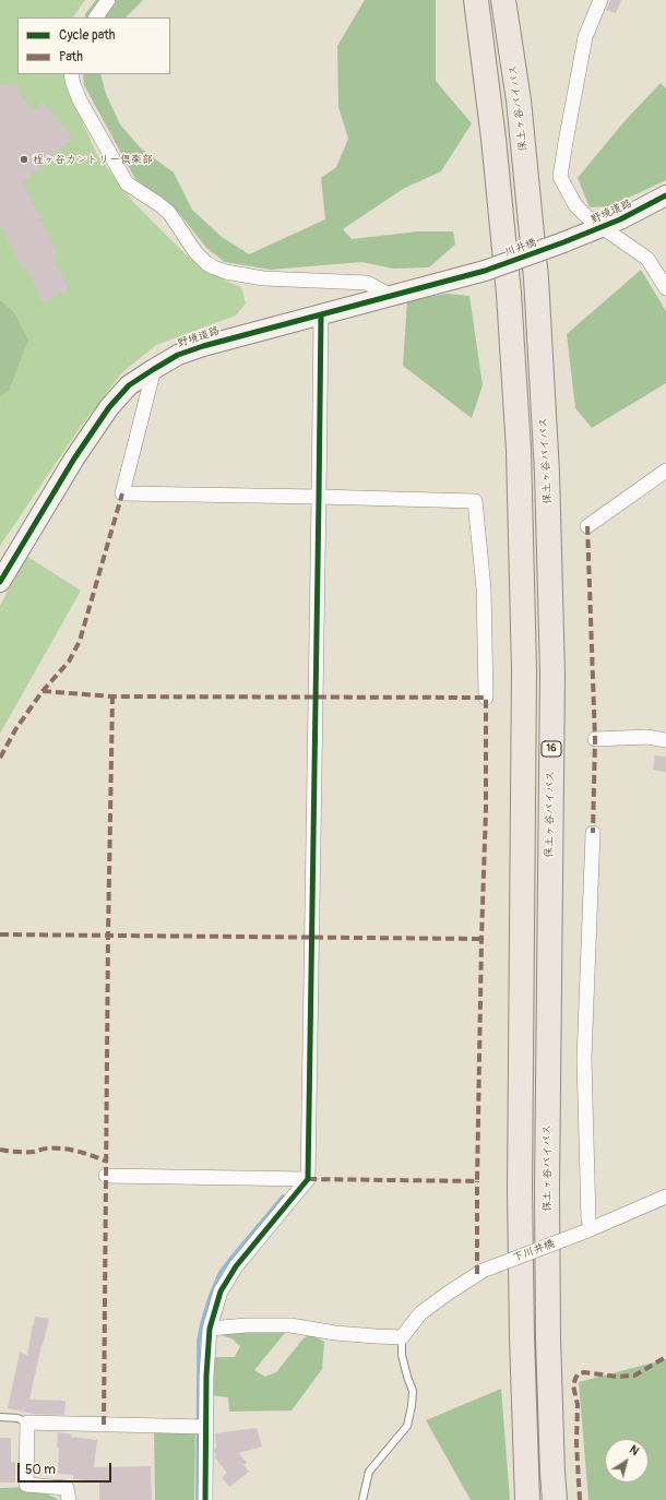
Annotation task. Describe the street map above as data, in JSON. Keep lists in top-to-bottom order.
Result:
{
  "streets": {
    "highway": ["保土ヶ谷バイパス", "16"],
    "street": ["野境道路", "川井橋", "下川井橋"]
  },
  "crossings": [
    ["野境道路", "川井橋"]
  ],
  "places": ["程ヶ谷カントリー倶楽部"],
  "legend": ["Cycle path", "Path"],
  "scale_bar": "50 m",
  "north": "top right"
}
